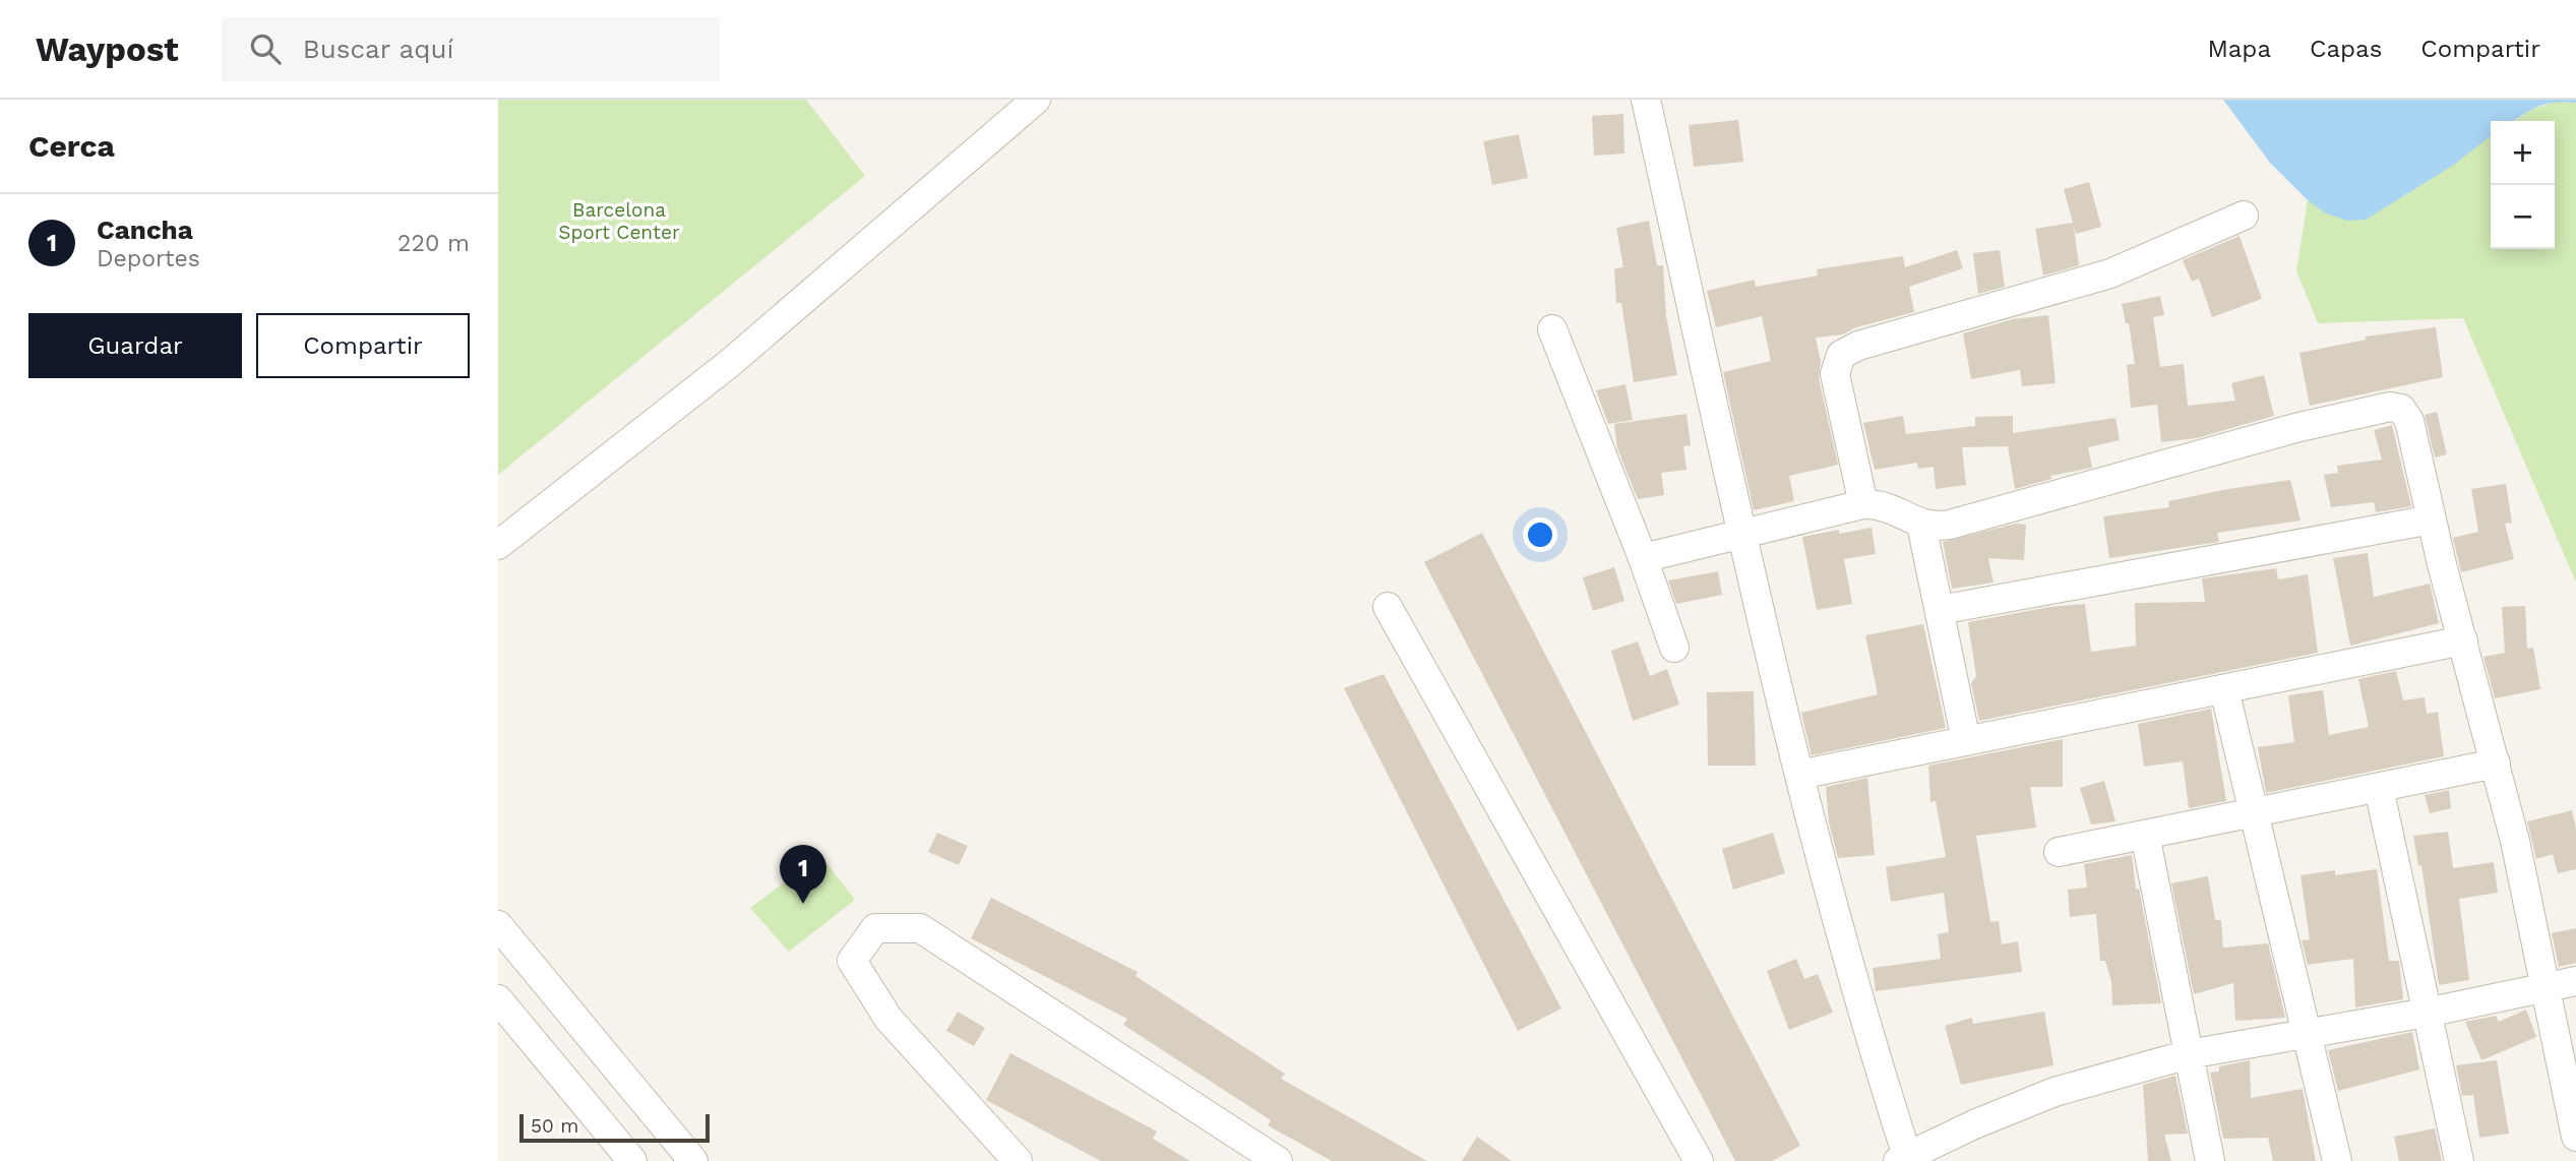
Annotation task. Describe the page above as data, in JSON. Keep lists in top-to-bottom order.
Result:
{
  "parks": ["Barcelona Sport Center"],
  "scale_bar": "50 m",
  "page": {
    "header": "Waypost",
    "search": "Buscar aquí",
    "nav": ["Mapa", "Capas", "Compartir"],
    "heading": "Cerca",
    "map_buttons": ["+", "−"],
    "list": [
      {
        "mark": "1",
        "name": "Cancha",
        "note": "Deportes",
        "value": "220 m"
      }
    ],
    "buttons": ["Guardar", "Compartir"],
    "pins": "1",
    "scale": "50 m"
  }
}
